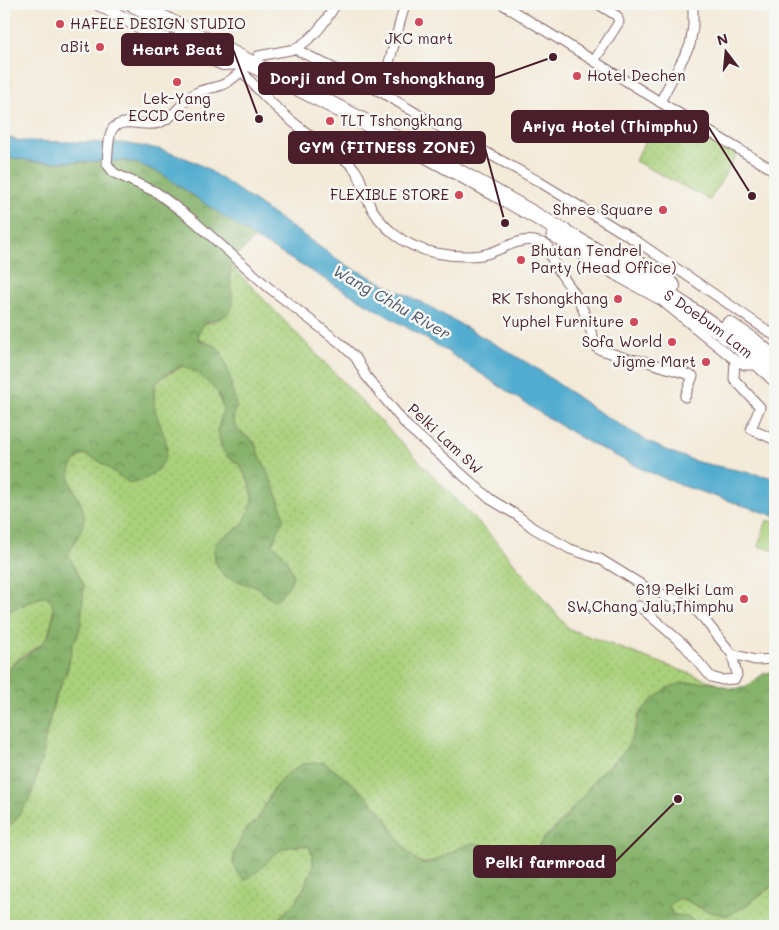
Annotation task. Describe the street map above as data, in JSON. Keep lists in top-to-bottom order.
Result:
{
  "streets": {
    "highway": ["S Doebum Lam"],
    "street": ["Pelki Lam SW"]
  },
  "crossings": [
    ["S Doebum Lam", "Pelki Lam SW"]
  ],
  "water": ["Wang Chhu River"],
  "places": [
    "JKC mart",
    "HAFELE DESIGN STUDIO",
    "aBit",
    "Dorji and Om Tshongkhang",
    "Hotel Dechen",
    "Lek-Yang ECCD Centre",
    "Heart Beat",
    "TLT Tshongkhang",
    "FLEXIBLE STORE",
    "Ariya Hotel (Thimphu)",
    "Shree Square",
    "GYM (FITNESS ZONE)",
    "Bhutan Tendrel Party (Head Office)",
    "RK Tshongkhang",
    "Yuphel Furniture",
    "Sofa World",
    "Jigme Mart",
    "619 Pelki Lam SW,Chang Jalu,Thimphu",
    "Pelki farmroad"
  ],
  "north": "top"
}
